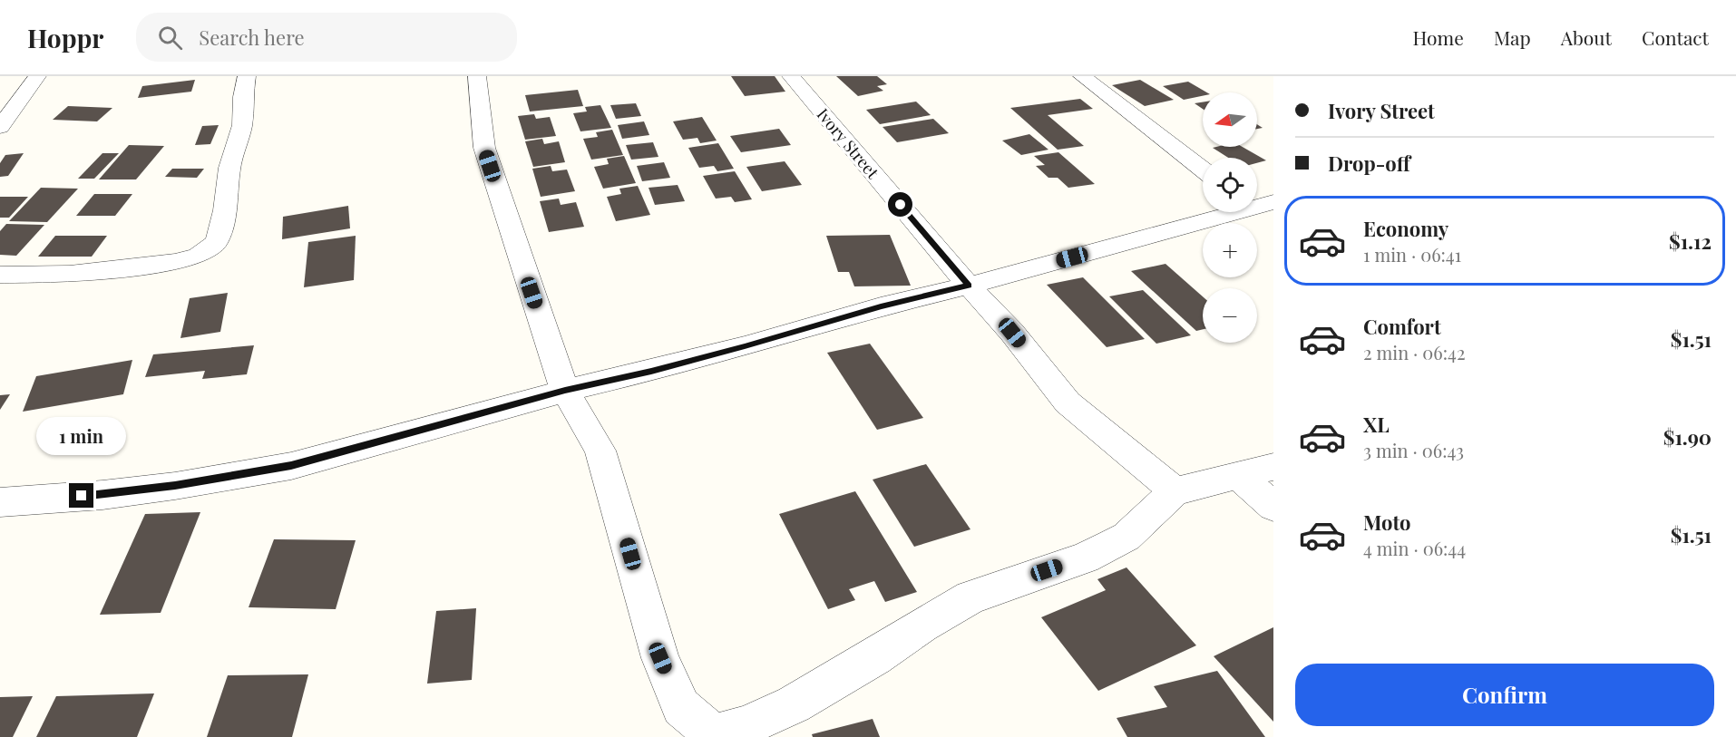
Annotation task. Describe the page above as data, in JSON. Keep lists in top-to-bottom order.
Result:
{
  "streets": {
    "street": ["Ivory Street"]
  },
  "north": "left",
  "page": {
    "header": "Hoppr",
    "search": "Search here",
    "nav": [
      "Home",
      "Map",
      "About",
      "Contact"
    ],
    "banner": ["Ivory Street", "Drop-off"],
    "map_buttons": ["+", "−"],
    "list": [
      {
        "name": "Economy",
        "note": "1 min · 06:41",
        "value": "$1.12"
      },
      {
        "name": "Comfort",
        "note": "2 min · 06:42",
        "value": "$1.51"
      },
      {
        "name": "XL",
        "note": "3 min · 06:43",
        "value": "$1.90"
      },
      {
        "name": "Moto",
        "note": "4 min · 06:44",
        "value": "$1.51"
      }
    ],
    "bubble": "1 min",
    "buttons": "Confirm"
  }
}
